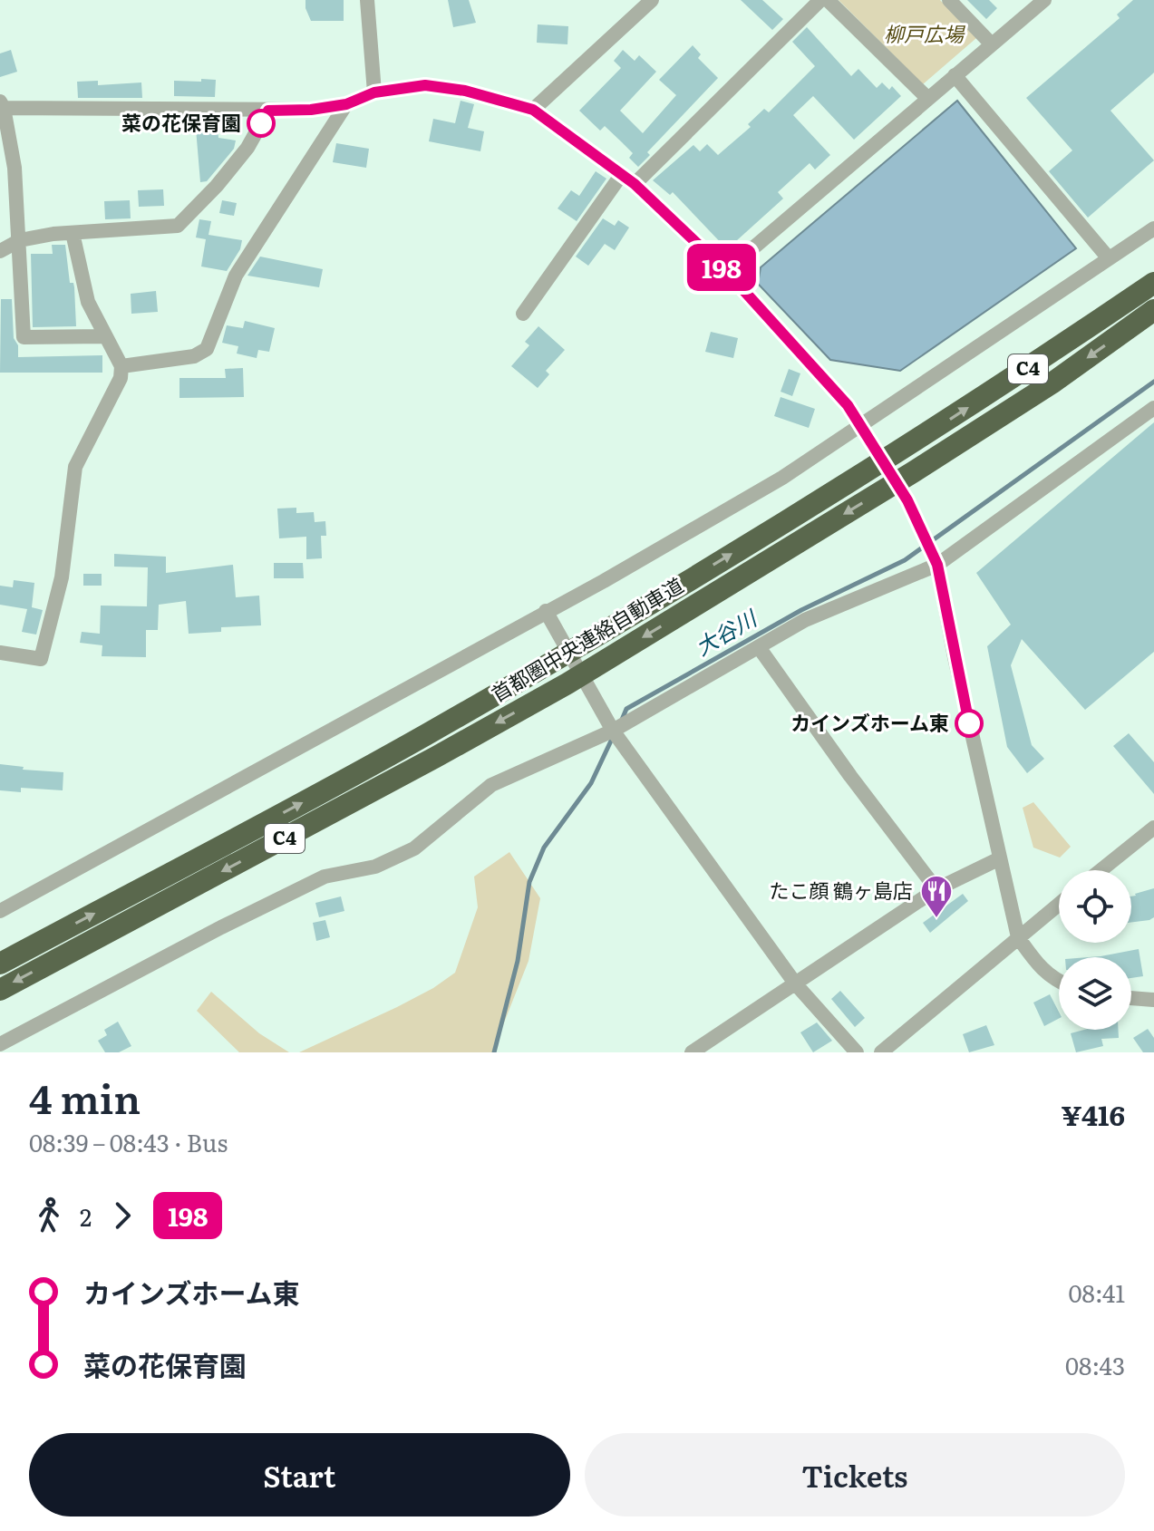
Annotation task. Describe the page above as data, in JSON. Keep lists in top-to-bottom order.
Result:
{
  "streets": {
    "highway": ["C4", "首都圏中央連絡自動車道"]
  },
  "water": ["大谷川"],
  "parks": ["柳戸広場"],
  "places": {
    "other": ["菜の花保育園", "カインズホーム東"],
    "restaurant": ["たこ顔 鶴ヶ島店"]
  },
  "lines": ["bus line 198"],
  "page": {
    "on_map": "198",
    "heading": ["4 min", "08:39 – 08:43 · Bus", "¥416"],
    "legs": ["2", "198"],
    "list": [
      {
        "name": "カインズホーム東",
        "value": "08:41"
      },
      {
        "name": "菜の花保育園",
        "value": "08:43"
      }
    ],
    "buttons": ["Start", "Tickets"]
  }
}
